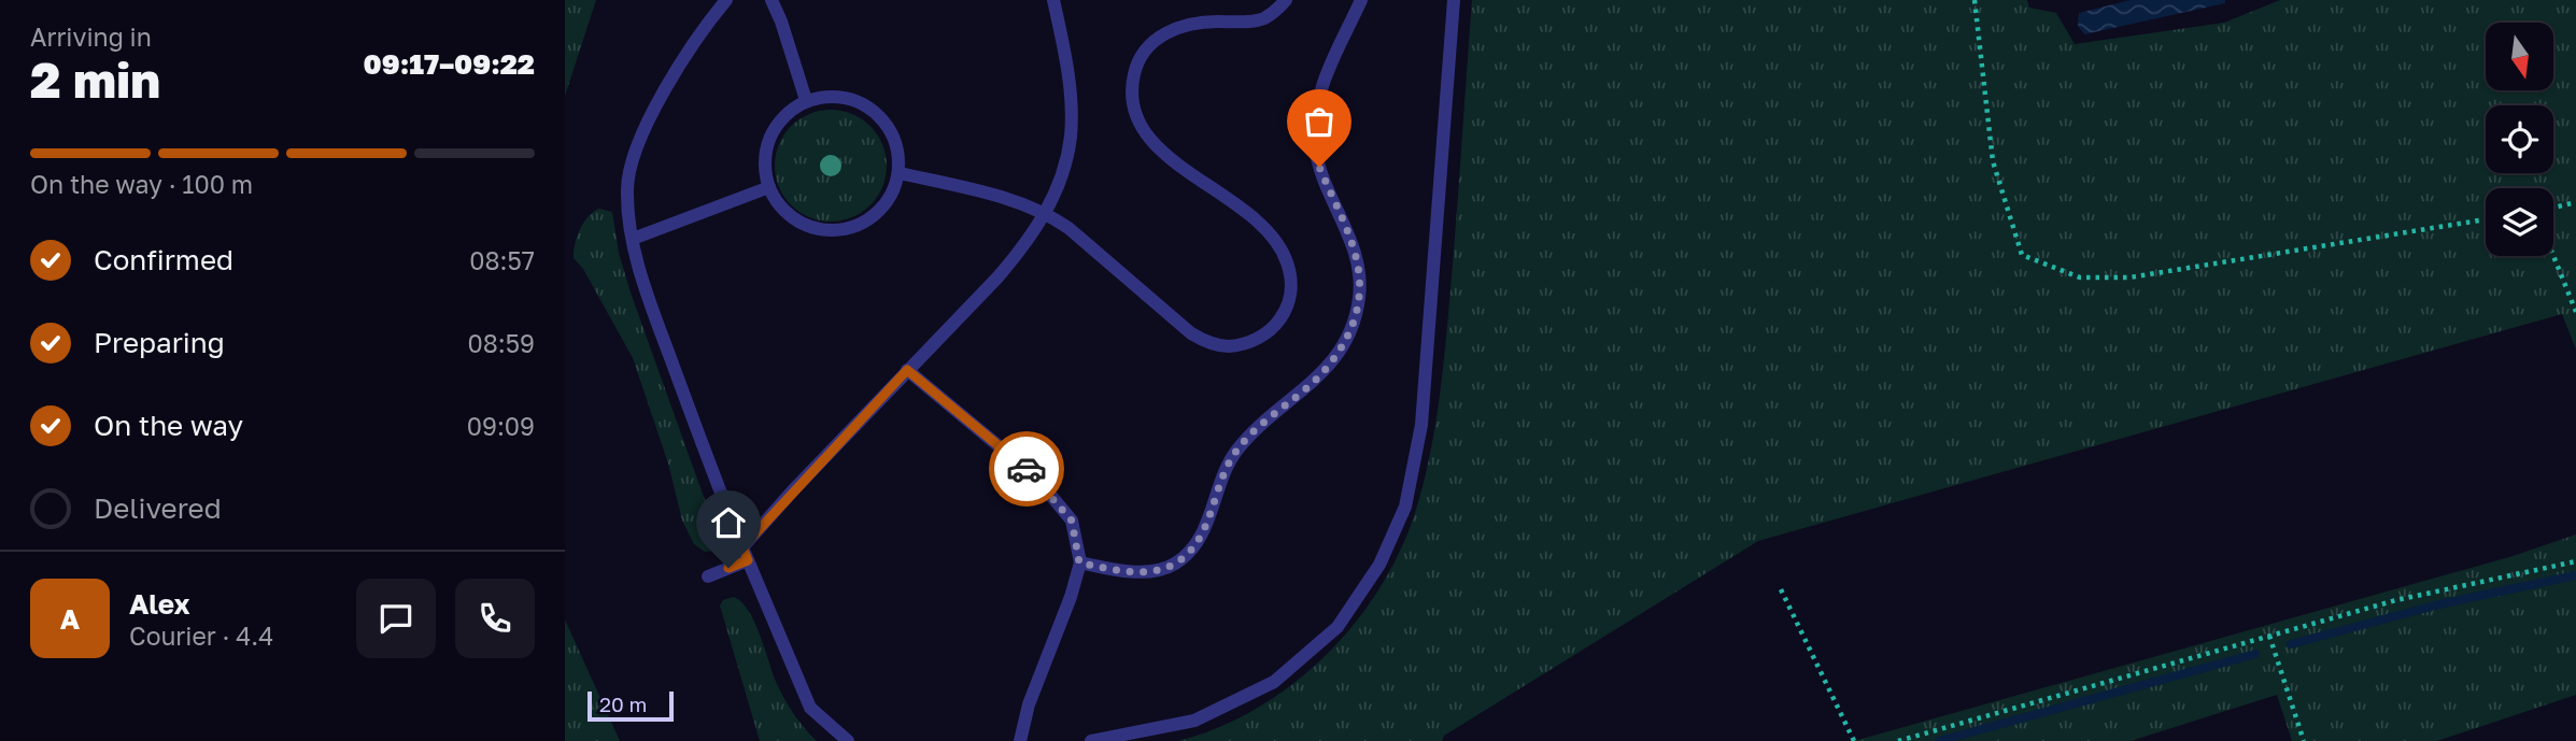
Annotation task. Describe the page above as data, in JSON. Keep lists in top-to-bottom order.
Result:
{
  "scale_bar": "20 m",
  "north": "bottom",
  "page": {
    "heading": ["2 min", "Arriving in", "09:17–09:22"],
    "panel": ["Alex", "Courier · 4.4"],
    "bar": "On the way · 100 m",
    "list": [
      ["Confirmed", "08:57"],
      ["Preparing", "08:59"],
      ["On the way", "09:09"],
      "Delivered"
    ],
    "round": "A",
    "scale": "20 m"
  }
}
